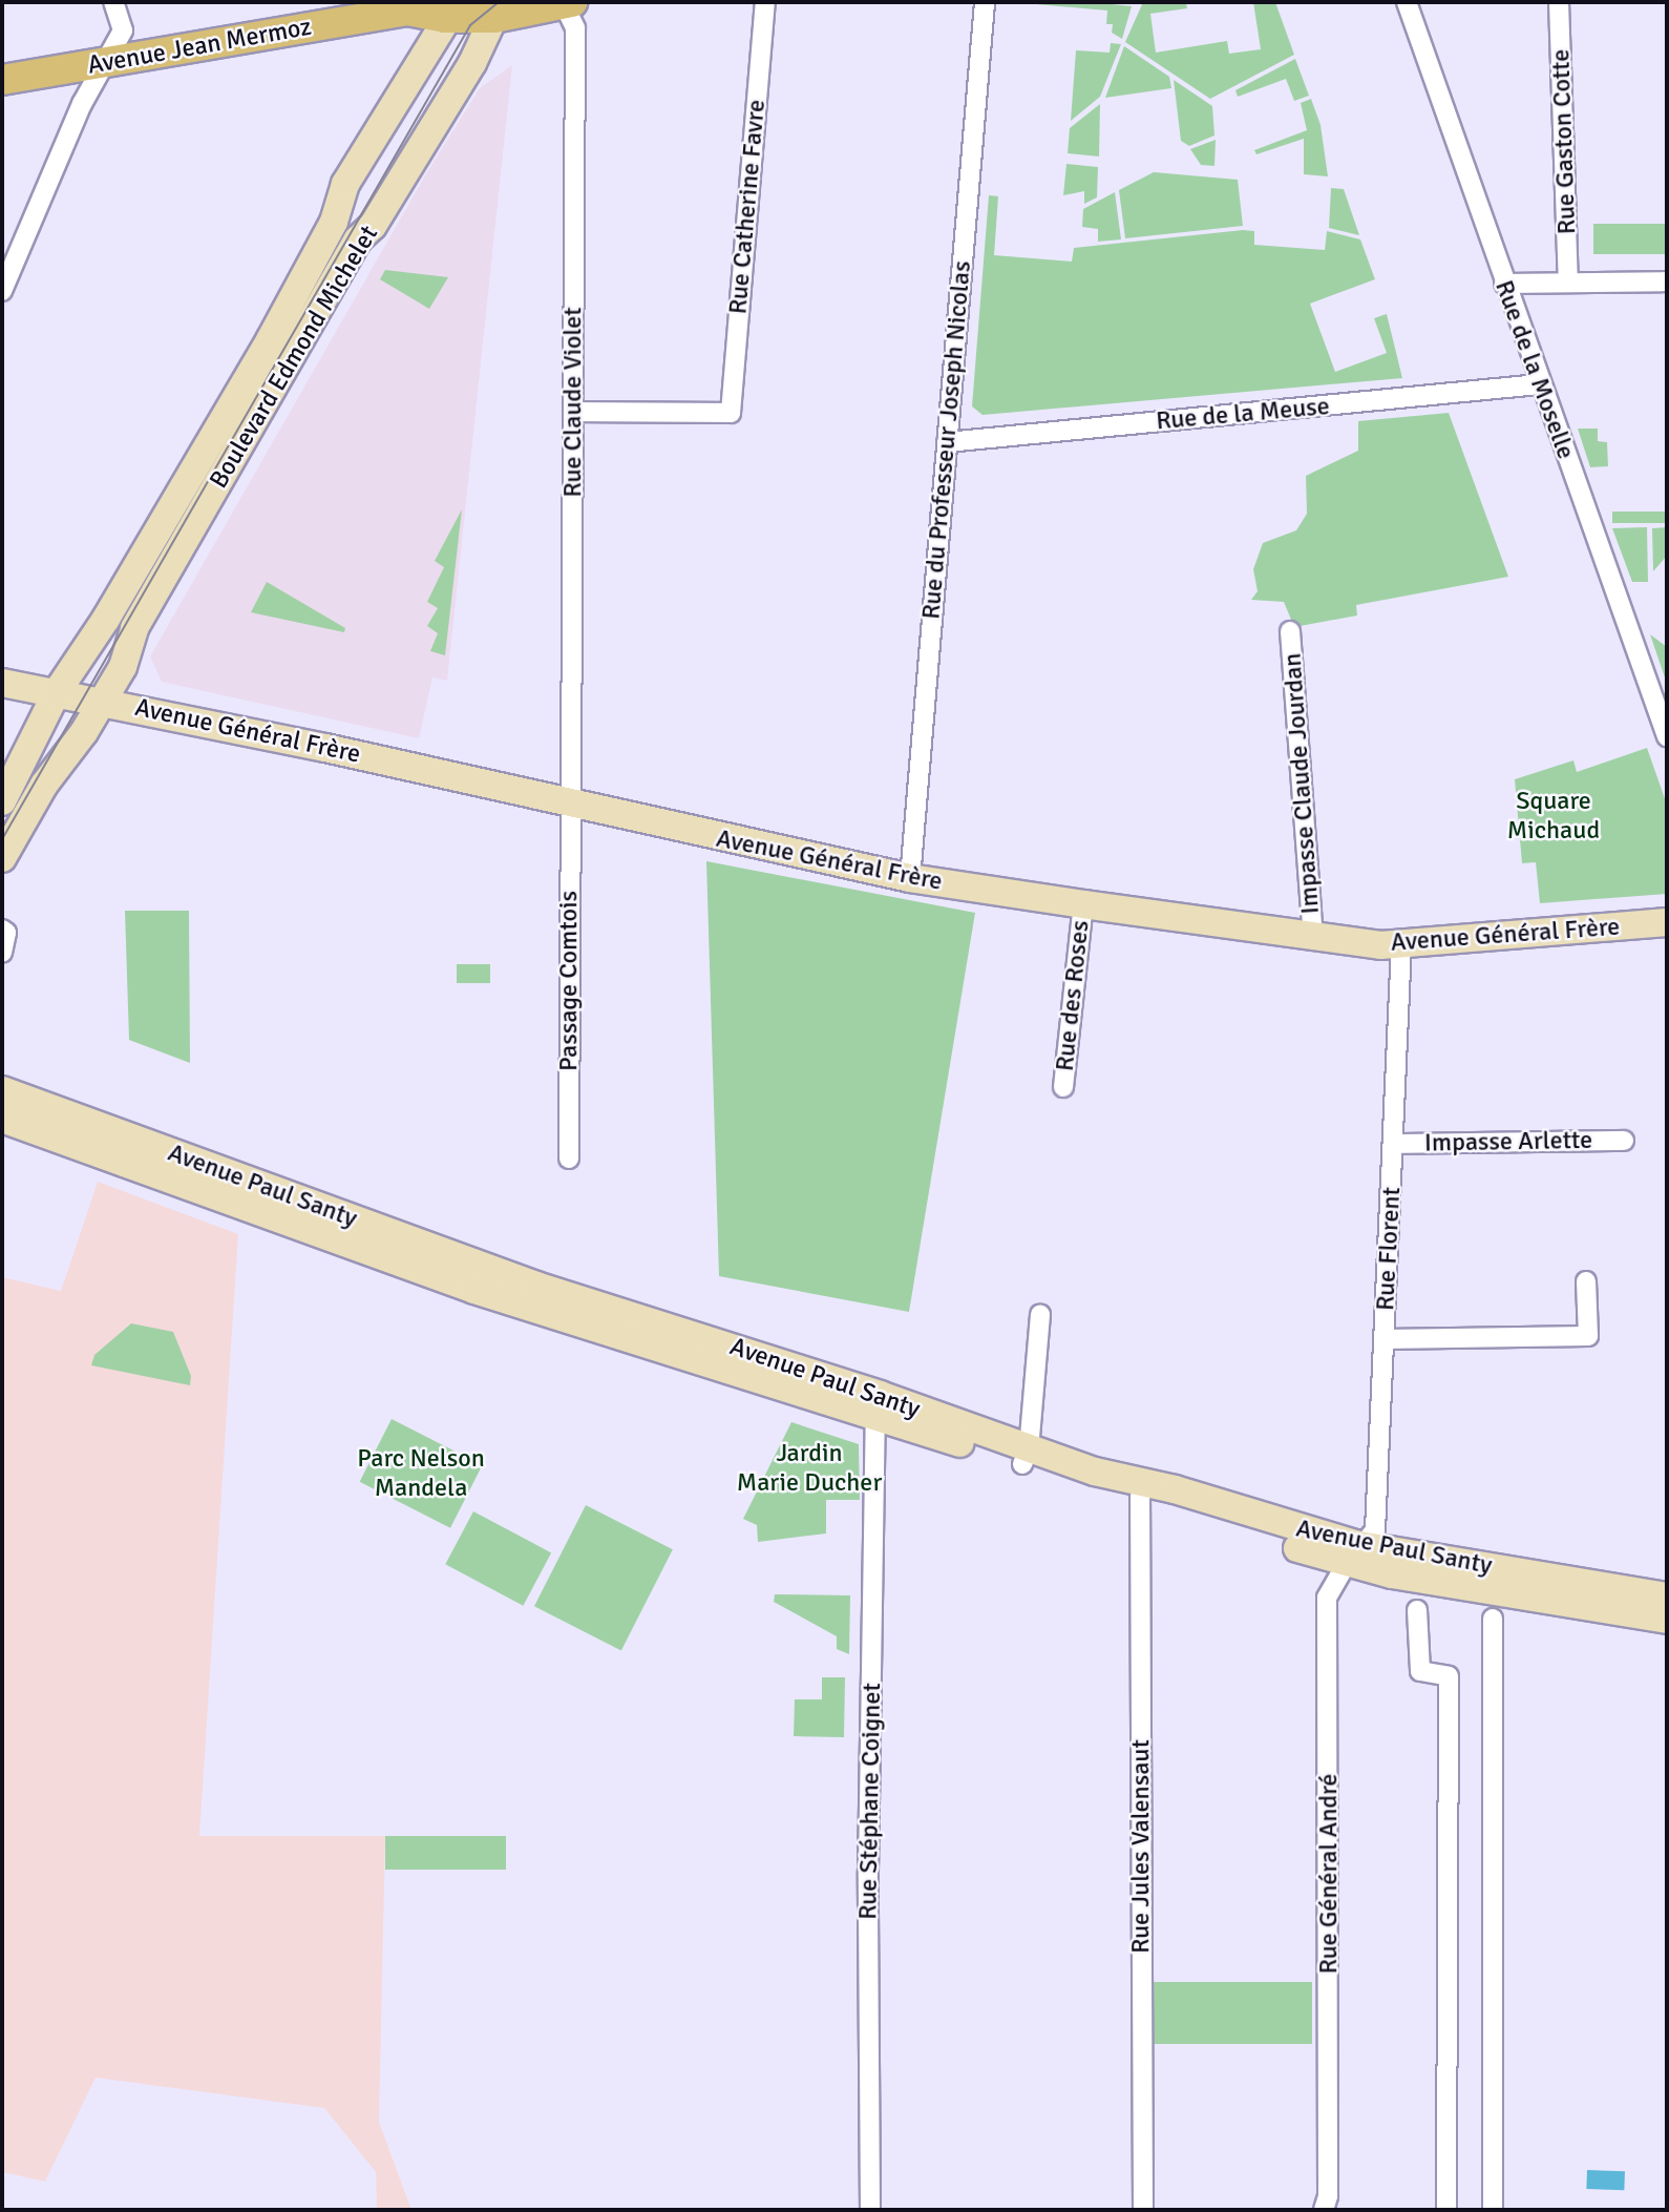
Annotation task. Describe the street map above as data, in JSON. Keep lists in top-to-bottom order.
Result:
{
  "streets": {
    "main road": ["Avenue Jean Mermoz"],
    "street": [
      "Rue Gaston Cotte",
      "Rue Catherine Favre",
      "Boulevard Edmond Michelet",
      "Rue de la Moselle",
      "Rue Claude Violet",
      "Rue de la Meuse",
      "Rue du Professeur Joseph Nicolas",
      "Avenue Général Frère",
      "Impasse Claude Jourdan",
      "Passage Comtois",
      "Rue des Roses",
      "Impasse Arlette",
      "Avenue Paul Santy",
      "Rue Florent",
      "Rue Stéphane Coignet",
      "Rue Jules Valensaut",
      "Rue Général André"
    ]
  },
  "crossings": [
    ["Avenue Jean Mermoz", "Boulevard Edmond Michelet"],
    ["Avenue Jean Mermoz", "Rue Claude Violet"],
    ["Rue Catherine Favre", "Rue Claude Violet"],
    ["Boulevard Edmond Michelet", "Avenue Général Frère"],
    ["Rue de la Moselle", "Rue de la Meuse"],
    ["Rue Claude Violet", "Avenue Général Frère"],
    ["Rue Claude Violet", "Passage Comtois"],
    ["Rue de la Meuse", "Rue du Professeur Joseph Nicolas"],
    ["Rue du Professeur Joseph Nicolas", "Avenue Général Frère"],
    ["Avenue Général Frère", "Impasse Claude Jourdan"],
    ["Avenue Général Frère", "Passage Comtois"],
    ["Avenue Général Frère", "Rue des Roses"],
    ["Avenue Général Frère", "Rue Florent"],
    ["Impasse Arlette", "Rue Florent"],
    ["Avenue Paul Santy", "Rue Florent"],
    ["Avenue Paul Santy", "Rue Stéphane Coignet"],
    ["Avenue Paul Santy", "Rue Jules Valensaut"],
    ["Avenue Paul Santy", "Rue Général André"],
    ["Rue Florent", "Rue Général André"]
  ],
  "parks": ["Square Michaud", "Jardin Marie Ducher", "Parc Nelson Mandela"]
}
